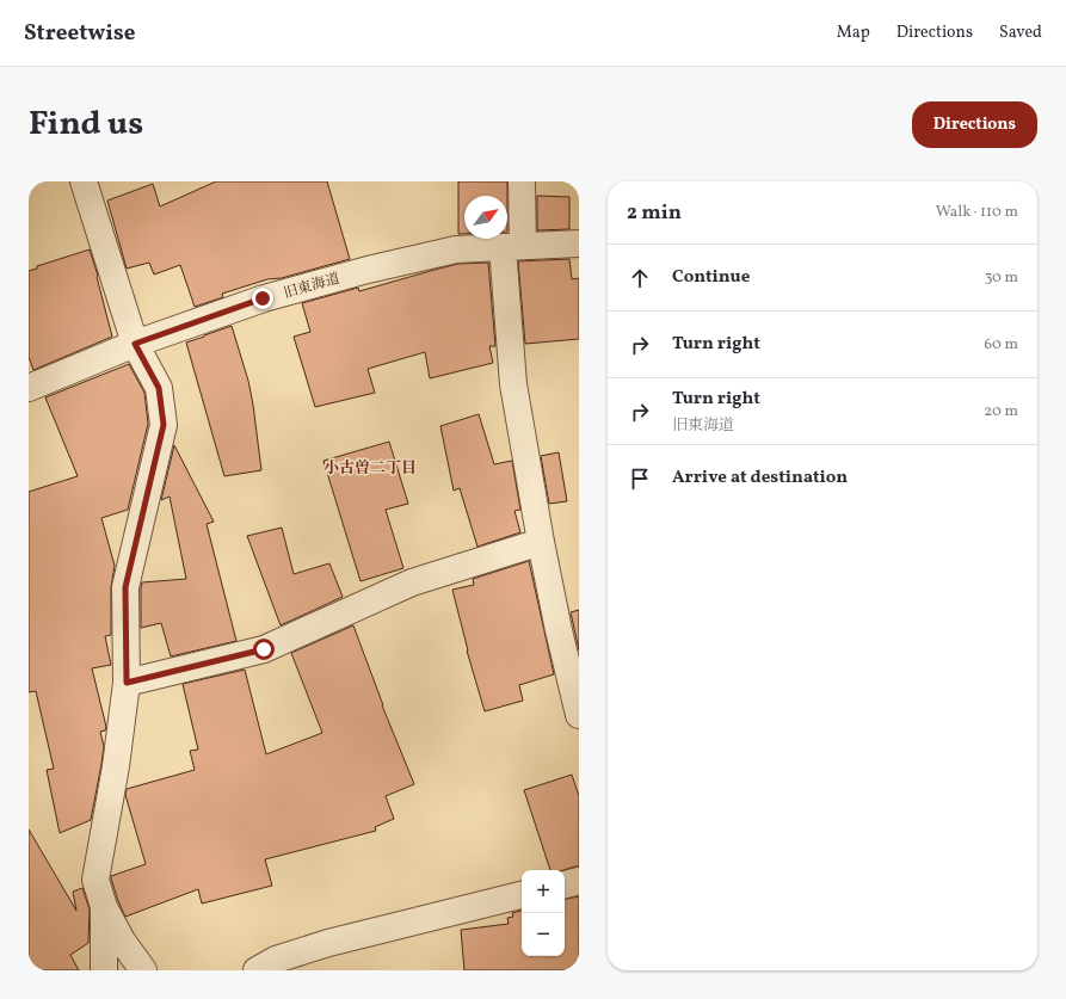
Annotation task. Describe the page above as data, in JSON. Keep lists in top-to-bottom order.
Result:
{
  "streets": {
    "street": ["旧東海道"]
  },
  "districts": ["小古曽二丁目"],
  "north": "top right",
  "page": {
    "header": "Streetwise",
    "nav": ["Map", "Directions", "Saved"],
    "title": "Find us",
    "buttons": "Directions",
    "heading": ["2 min", "Walk · 110 m"],
    "list": [
      ["Continue", "30 m"],
      ["Turn right", "60 m"],
      ["Turn right", "旧東海道", "20 m"],
      "Arrive at destination"
    ],
    "map_buttons": ["+", "−"]
  }
}
